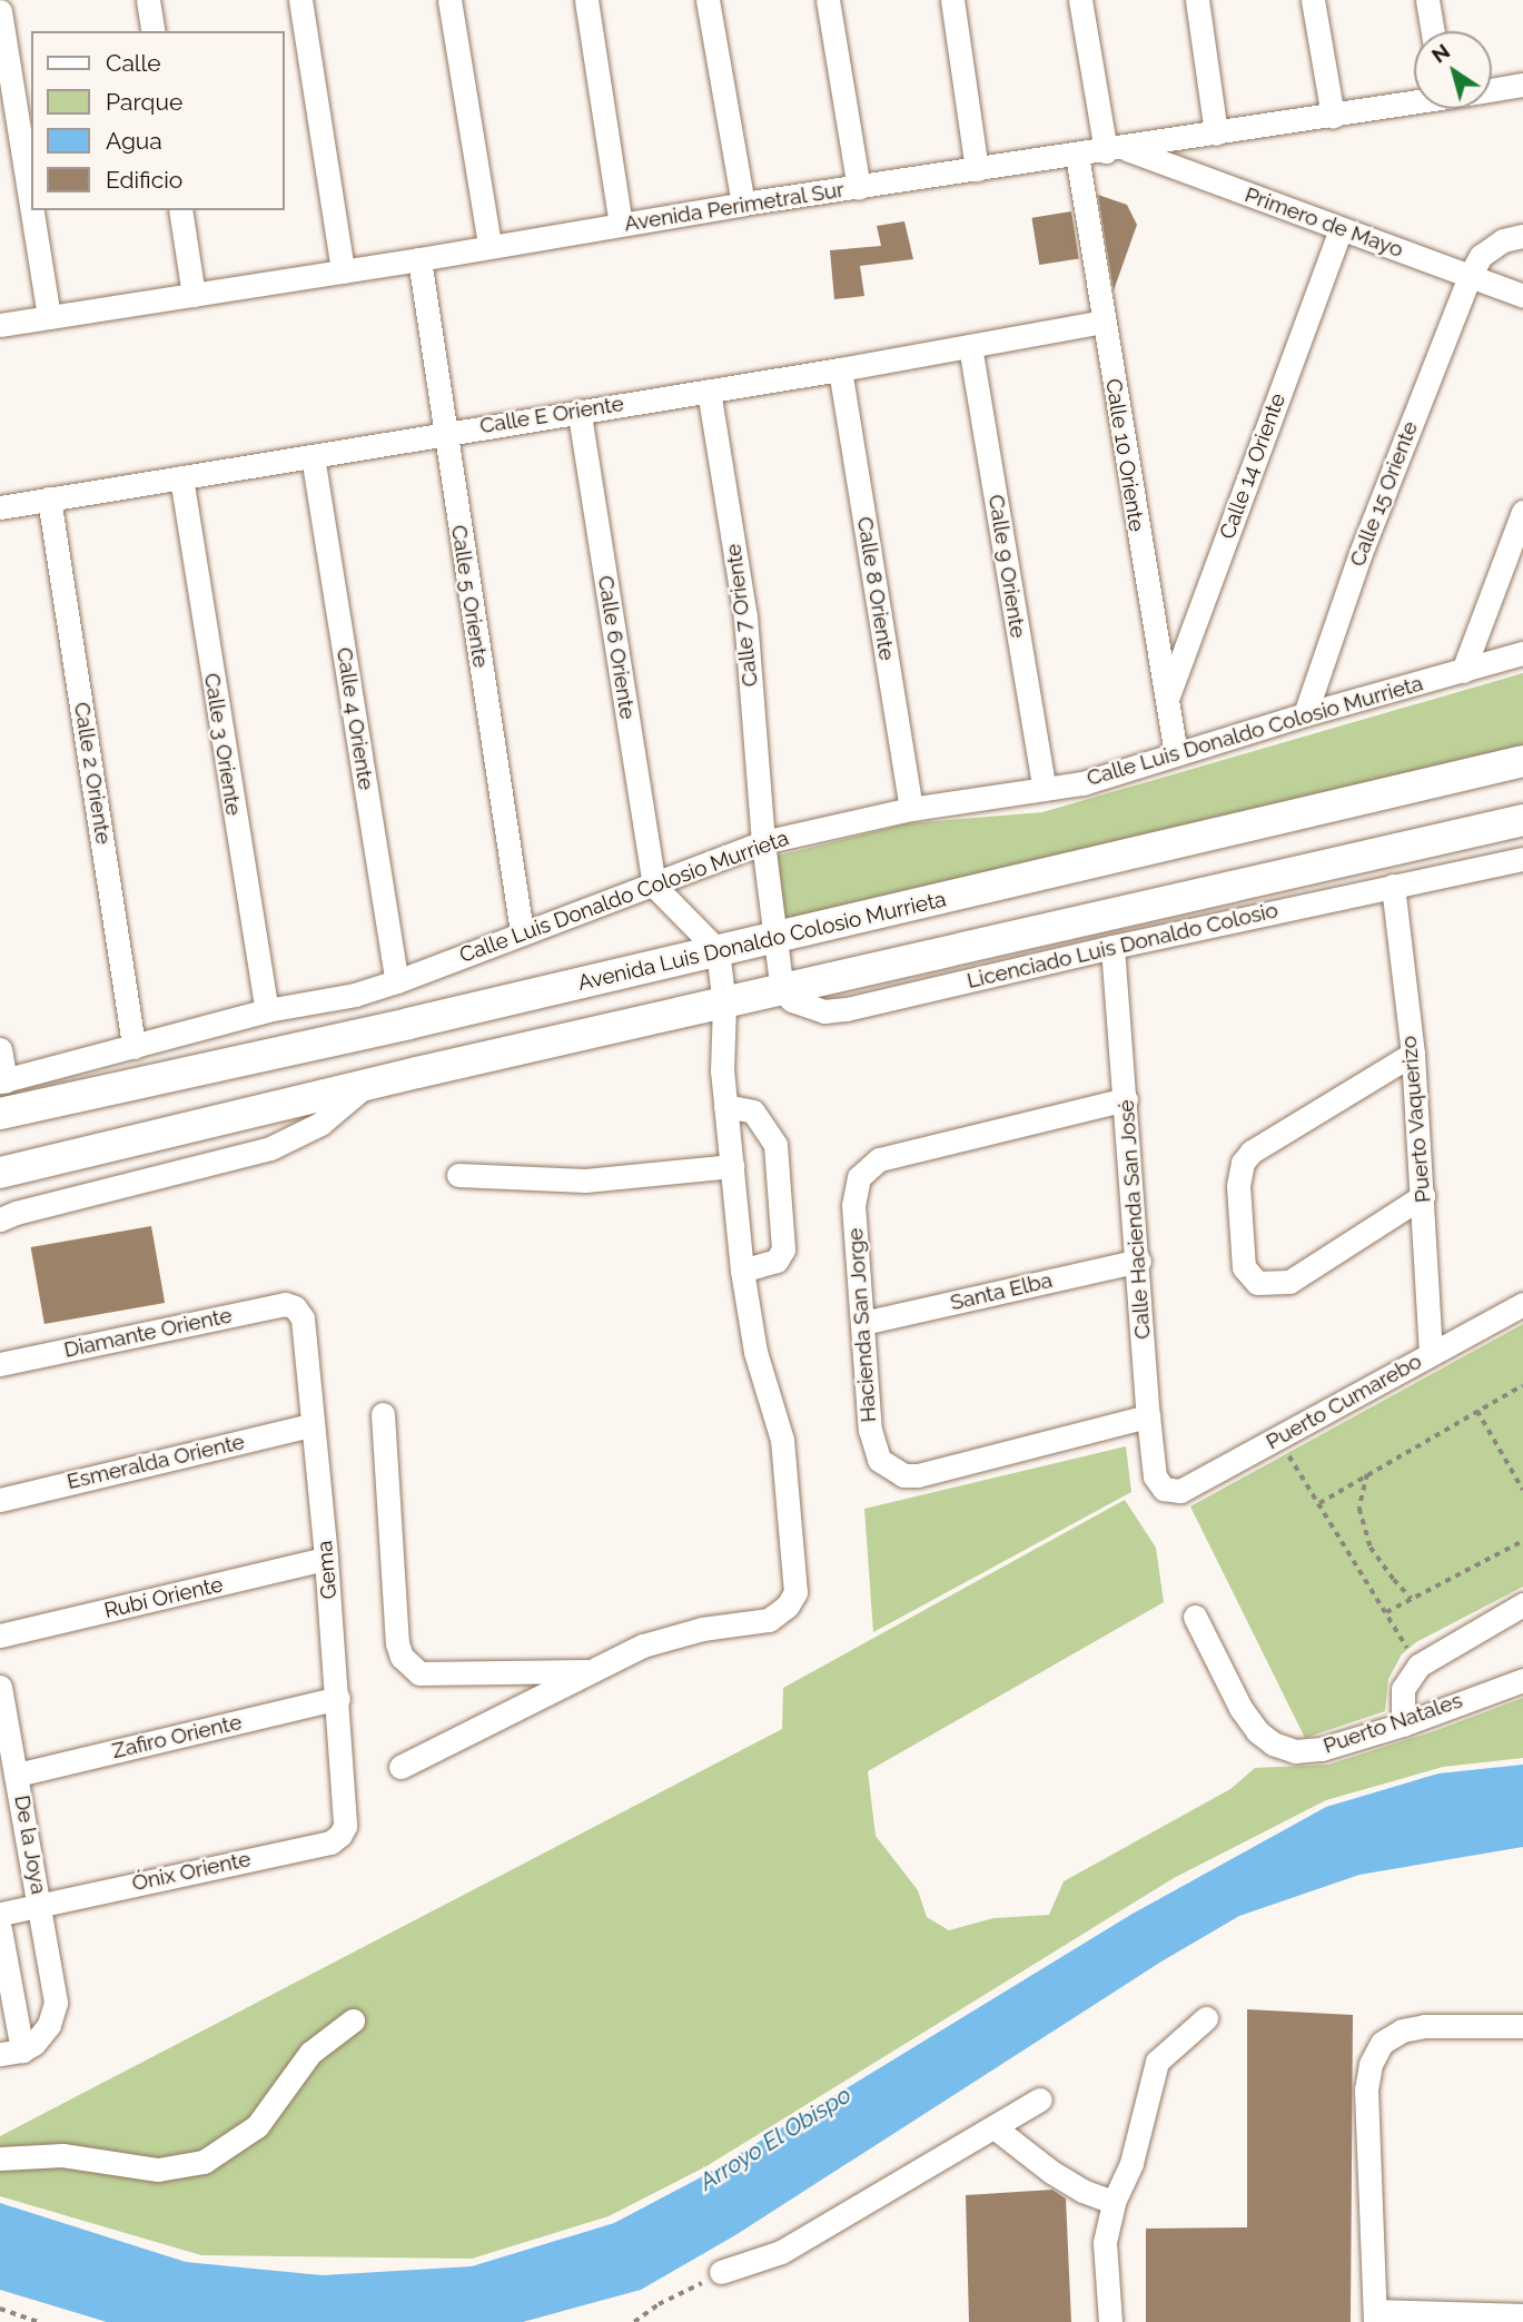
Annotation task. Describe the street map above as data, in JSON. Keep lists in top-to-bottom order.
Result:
{
  "streets": {
    "main road": ["Avenida Luis Donaldo Colosio Murrieta"],
    "street": [
      "Avenida Perimetral Sur",
      "Primero de Mayo",
      "Calle E Oriente",
      "Calle 10 Oriente",
      "Calle 14 Oriente",
      "Calle 15 Oriente",
      "Calle 9 Oriente",
      "Calle 8 Oriente",
      "Calle 5 Oriente",
      "Calle 7 Oriente",
      "Calle 6 Oriente",
      "Calle 4 Oriente",
      "Calle Luis Donaldo Colosio Murrieta",
      "Calle 3 Oriente",
      "Calle 2 Oriente",
      "Licenciado Luis Donaldo Colosio",
      "Puerto Vaquerizo",
      "Calle Hacienda San José",
      "Santa Elba",
      "Hacienda San Jorge",
      "Diamante Oriente",
      "Puerto Cumarebo",
      "Esmeralda Oriente",
      "Gema",
      "Rubí Oriente",
      "Puerto Natales",
      "Zafiro Oriente",
      "De la Joya",
      "Ónix Oriente"
    ]
  },
  "crossings": [
    ["Avenida Perimetral Sur", "Primero de Mayo"],
    ["Avenida Perimetral Sur", "Calle 10 Oriente"],
    ["Avenida Perimetral Sur", "Calle 5 Oriente"],
    ["Primero de Mayo", "Calle 14 Oriente"],
    ["Primero de Mayo", "Calle 15 Oriente"],
    ["Calle E Oriente", "Calle 10 Oriente"],
    ["Calle E Oriente", "Calle 9 Oriente"],
    ["Calle E Oriente", "Calle 8 Oriente"],
    ["Calle E Oriente", "Calle 5 Oriente"],
    ["Calle E Oriente", "Calle 7 Oriente"],
    ["Calle E Oriente", "Calle 6 Oriente"],
    ["Calle E Oriente", "Calle 4 Oriente"],
    ["Calle E Oriente", "Calle 3 Oriente"],
    ["Calle E Oriente", "Calle 2 Oriente"],
    ["Calle 10 Oriente", "Calle 14 Oriente"],
    ["Calle 10 Oriente", "Calle Luis Donaldo Colosio Murrieta"],
    ["Calle 15 Oriente", "Calle Luis Donaldo Colosio Murrieta"],
    ["Calle 9 Oriente", "Calle Luis Donaldo Colosio Murrieta"],
    ["Calle 8 Oriente", "Calle Luis Donaldo Colosio Murrieta"],
    ["Calle 5 Oriente", "Calle Luis Donaldo Colosio Murrieta"],
    ["Calle 7 Oriente", "Calle Luis Donaldo Colosio Murrieta"],
    ["Calle 7 Oriente", "Avenida Luis Donaldo Colosio Murrieta"],
    ["Calle 6 Oriente", "Calle Luis Donaldo Colosio Murrieta"],
    ["Calle 4 Oriente", "Calle Luis Donaldo Colosio Murrieta"],
    ["Calle Luis Donaldo Colosio Murrieta", "Calle 3 Oriente"],
    ["Calle Luis Donaldo Colosio Murrieta", "Calle 2 Oriente"],
    ["Licenciado Luis Donaldo Colosio", "Puerto Vaquerizo"],
    ["Licenciado Luis Donaldo Colosio", "Calle Hacienda San José"],
    ["Puerto Vaquerizo", "Puerto Cumarebo"],
    ["Calle Hacienda San José", "Santa Elba"],
    ["Calle Hacienda San José", "Hacienda San Jorge"],
    ["Calle Hacienda San José", "Puerto Cumarebo"],
    ["Santa Elba", "Hacienda San Jorge"],
    ["Diamante Oriente", "Gema"],
    ["Esmeralda Oriente", "Gema"],
    ["Gema", "Rubí Oriente"],
    ["Gema", "Zafiro Oriente"],
    ["Gema", "Ónix Oriente"],
    ["Zafiro Oriente", "De la Joya"],
    ["De la Joya", "Ónix Oriente"]
  ],
  "water": ["Arroyo El Obispo"],
  "legend": [
    "Calle",
    "Parque",
    "Agua",
    "Edificio"
  ],
  "north": "top left"
}
